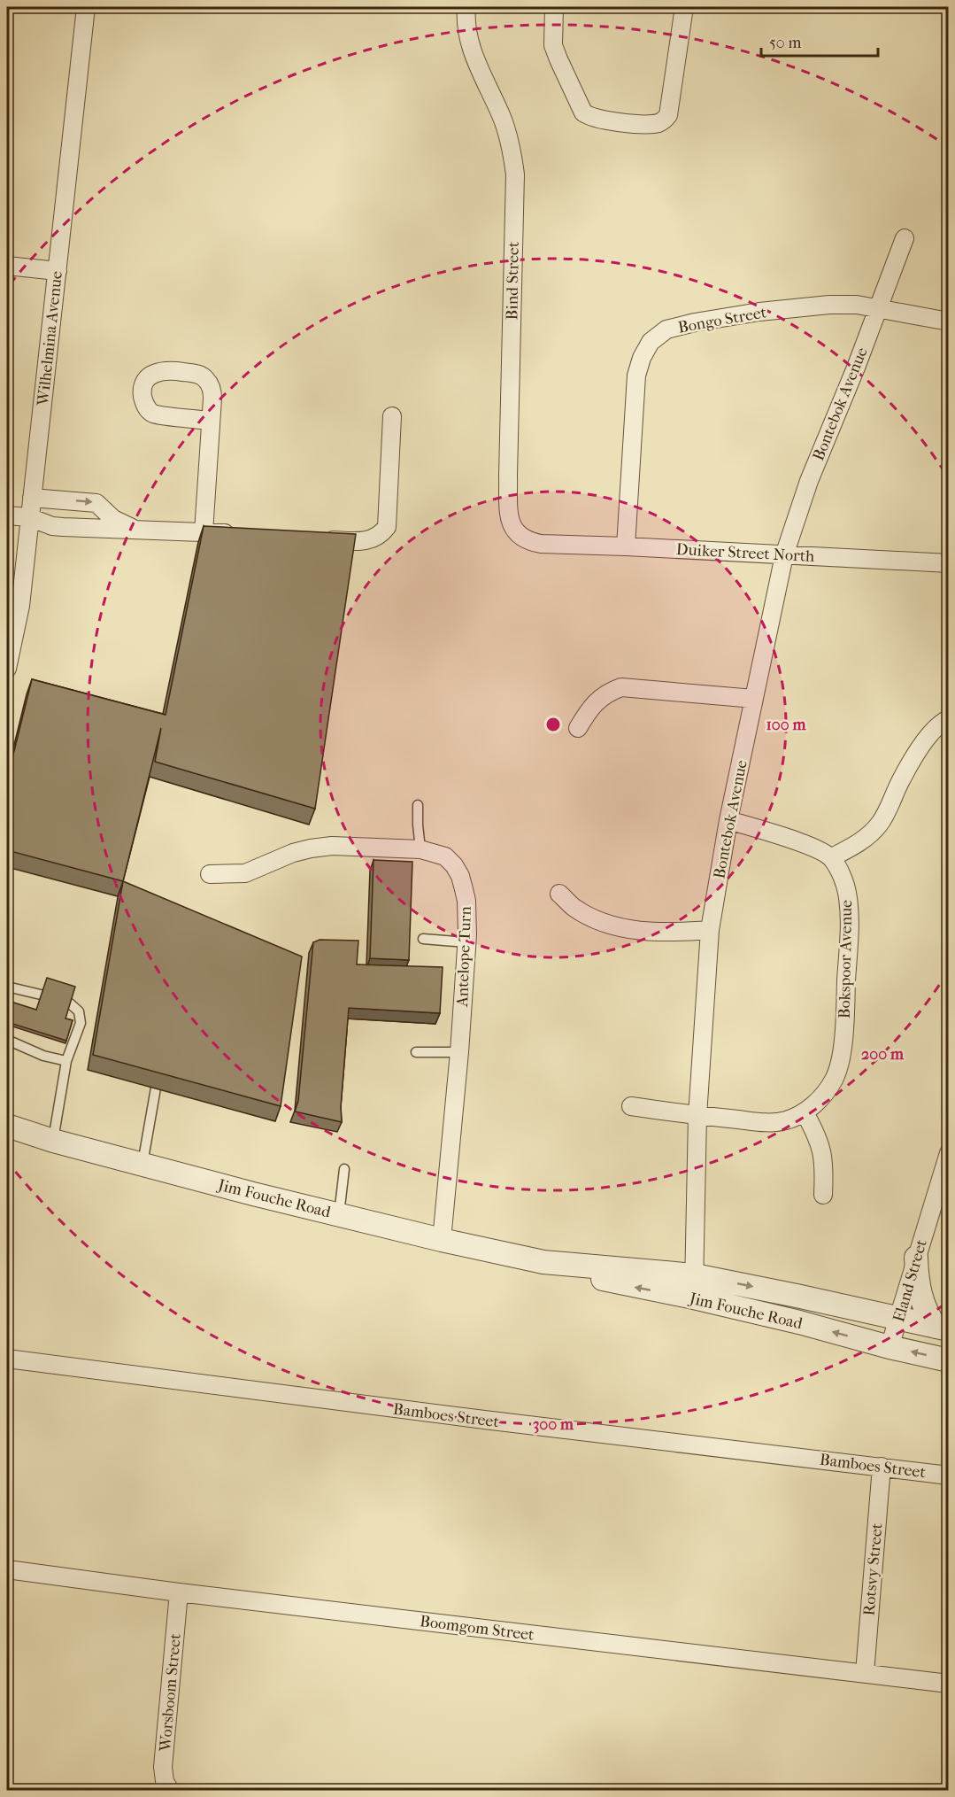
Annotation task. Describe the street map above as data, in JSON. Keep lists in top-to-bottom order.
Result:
{
  "streets": {
    "street": [
      "Bind Street",
      "Bongo Street",
      "Wilhelmina Avenue",
      "Bontebok Avenue",
      "Duiker Street North",
      "Antelope Turn",
      "Bokspoor Avenue",
      "Jim Fouche Road",
      "Eland Street",
      "Bamboes Street",
      "Rotsvy Street",
      "Boomgom Street",
      "Worsboom Street"
    ]
  },
  "crossings": [
    ["Bind Street", "Duiker Street North"],
    ["Bongo Street", "Bontebok Avenue"],
    ["Bongo Street", "Duiker Street North"],
    ["Bontebok Avenue", "Duiker Street North"],
    ["Bontebok Avenue", "Bokspoor Avenue"],
    ["Bontebok Avenue", "Jim Fouche Road"],
    ["Antelope Turn", "Jim Fouche Road"],
    ["Jim Fouche Road", "Eland Street"],
    ["Bamboes Street", "Rotsvy Street"],
    ["Rotsvy Street", "Boomgom Street"],
    ["Boomgom Street", "Worsboom Street"]
  ],
  "scale_bar": "50 m",
  "rings": ["100 m", "200 m", "300 m"]
}
